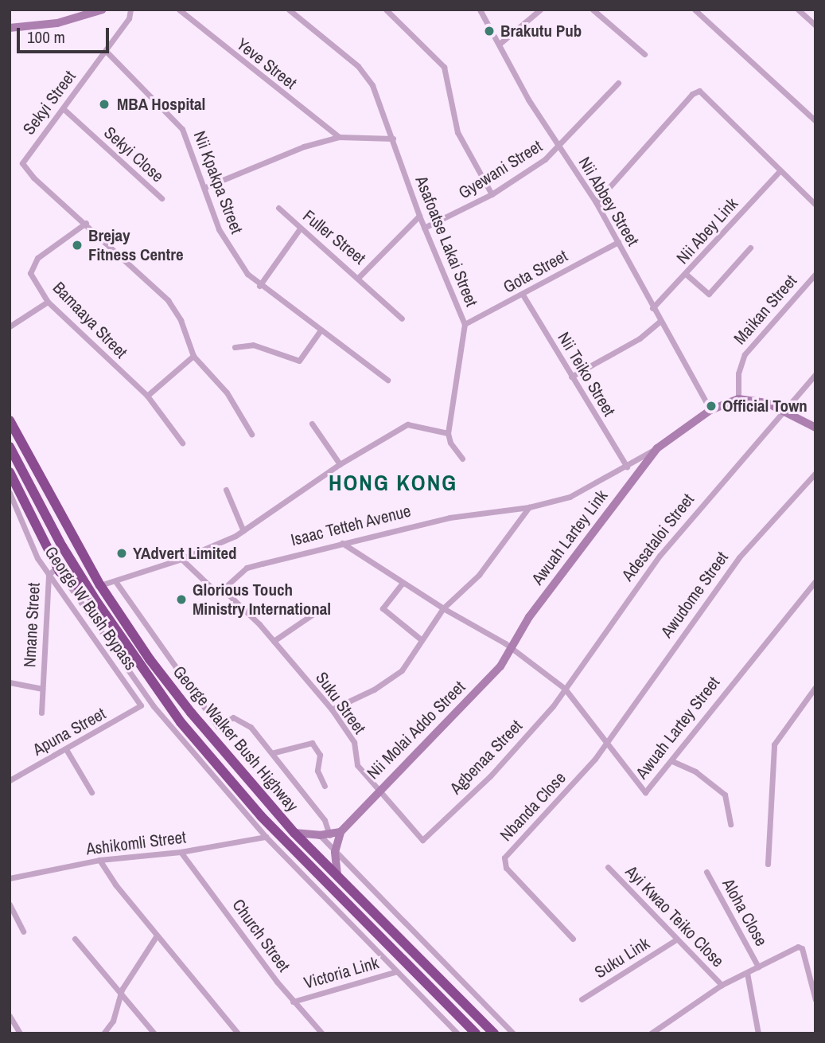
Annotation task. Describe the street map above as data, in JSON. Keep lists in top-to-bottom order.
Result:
{
  "streets": {
    "highway": ["George Walker Bush Highway"],
    "street": [
      "Yeve Street",
      "Sekyi Street",
      "Sekyi Close",
      "Gyewani Street",
      "Nii Kpakpa Street",
      "Nii Abbey Street",
      "Nii Abey Link",
      "Fuller Street",
      "Asafoatse Lakai Street",
      "Gota Street",
      "Maikan Street",
      "Bamaaya Street",
      "Nii Teiko Street",
      "Isaac Tetteh Avenue",
      "Awuah Lartey Link",
      "Adesataloi Street",
      "Awudome Street",
      "George W Bush Bypass",
      "Nmane Street",
      "Suku Street",
      "Awuah Lartey Street",
      "Nii Molai Addo Street",
      "Apuna Street",
      "Agbenaa Street",
      "Nbanda Close",
      "Ashikomli Street",
      "Aloha Close",
      "Ayi Kwao Teiko Close",
      "Church Street",
      "Suku Link",
      "Victoria Link"
    ]
  },
  "crossings": [
    ["Sekyi Street", "Sekyi Close"],
    ["Sekyi Street", "Nii Kpakpa Street"],
    ["Sekyi Street", "Bamaaya Street"],
    ["Gyewani Street", "Nii Abbey Street"],
    ["Gyewani Street", "Asafoatse Lakai Street"],
    ["Nii Abbey Street", "Nii Abey Link"],
    ["Nii Abbey Street", "Gota Street"],
    ["Nii Abbey Street", "Isaac Tetteh Avenue"],
    ["Fuller Street", "Asafoatse Lakai Street"],
    ["Asafoatse Lakai Street", "Gota Street"],
    ["Gota Street", "Nii Teiko Street"],
    ["Maikan Street", "Isaac Tetteh Avenue"],
    ["Nii Teiko Street", "Isaac Tetteh Avenue"],
    ["Isaac Tetteh Avenue", "Awuah Lartey Link"],
    ["Isaac Tetteh Avenue", "Suku Street"],
    ["Isaac Tetteh Avenue", "Awuah Lartey Street"],
    ["Awuah Lartey Link", "Awuah Lartey Street"],
    ["Awuah Lartey Link", "Nii Molai Addo Street"],
    ["Adesataloi Street", "Awuah Lartey Street"],
    ["Adesataloi Street", "Agbenaa Street"],
    ["Awudome Street", "Awuah Lartey Street"],
    ["Awudome Street", "Nbanda Close"],
    ["George W Bush Bypass", "Nmane Street"],
    ["George W Bush Bypass", "Apuna Street"],
    ["Suku Street", "Nii Molai Addo Street"],
    ["Suku Street", "Agbenaa Street"],
    ["Awuah Lartey Street", "Nii Molai Addo Street"],
    ["Awuah Lartey Street", "Agbenaa Street"],
    ["Awuah Lartey Street", "Nbanda Close"],
    ["Nii Molai Addo Street", "George Walker Bush Highway"],
    ["Ashikomli Street", "Church Street"],
    ["Ayi Kwao Teiko Close", "Suku Link"],
    ["Church Street", "Victoria Link"]
  ],
  "districts": ["HONG KONG"],
  "places": [
    "Brakutu Pub",
    "MBA Hospital",
    "Brejay Fitness Centre",
    "Official Town",
    "YAdvert Limited",
    "Glorious Touch Ministry International"
  ],
  "scale_bar": "100 m"
}
